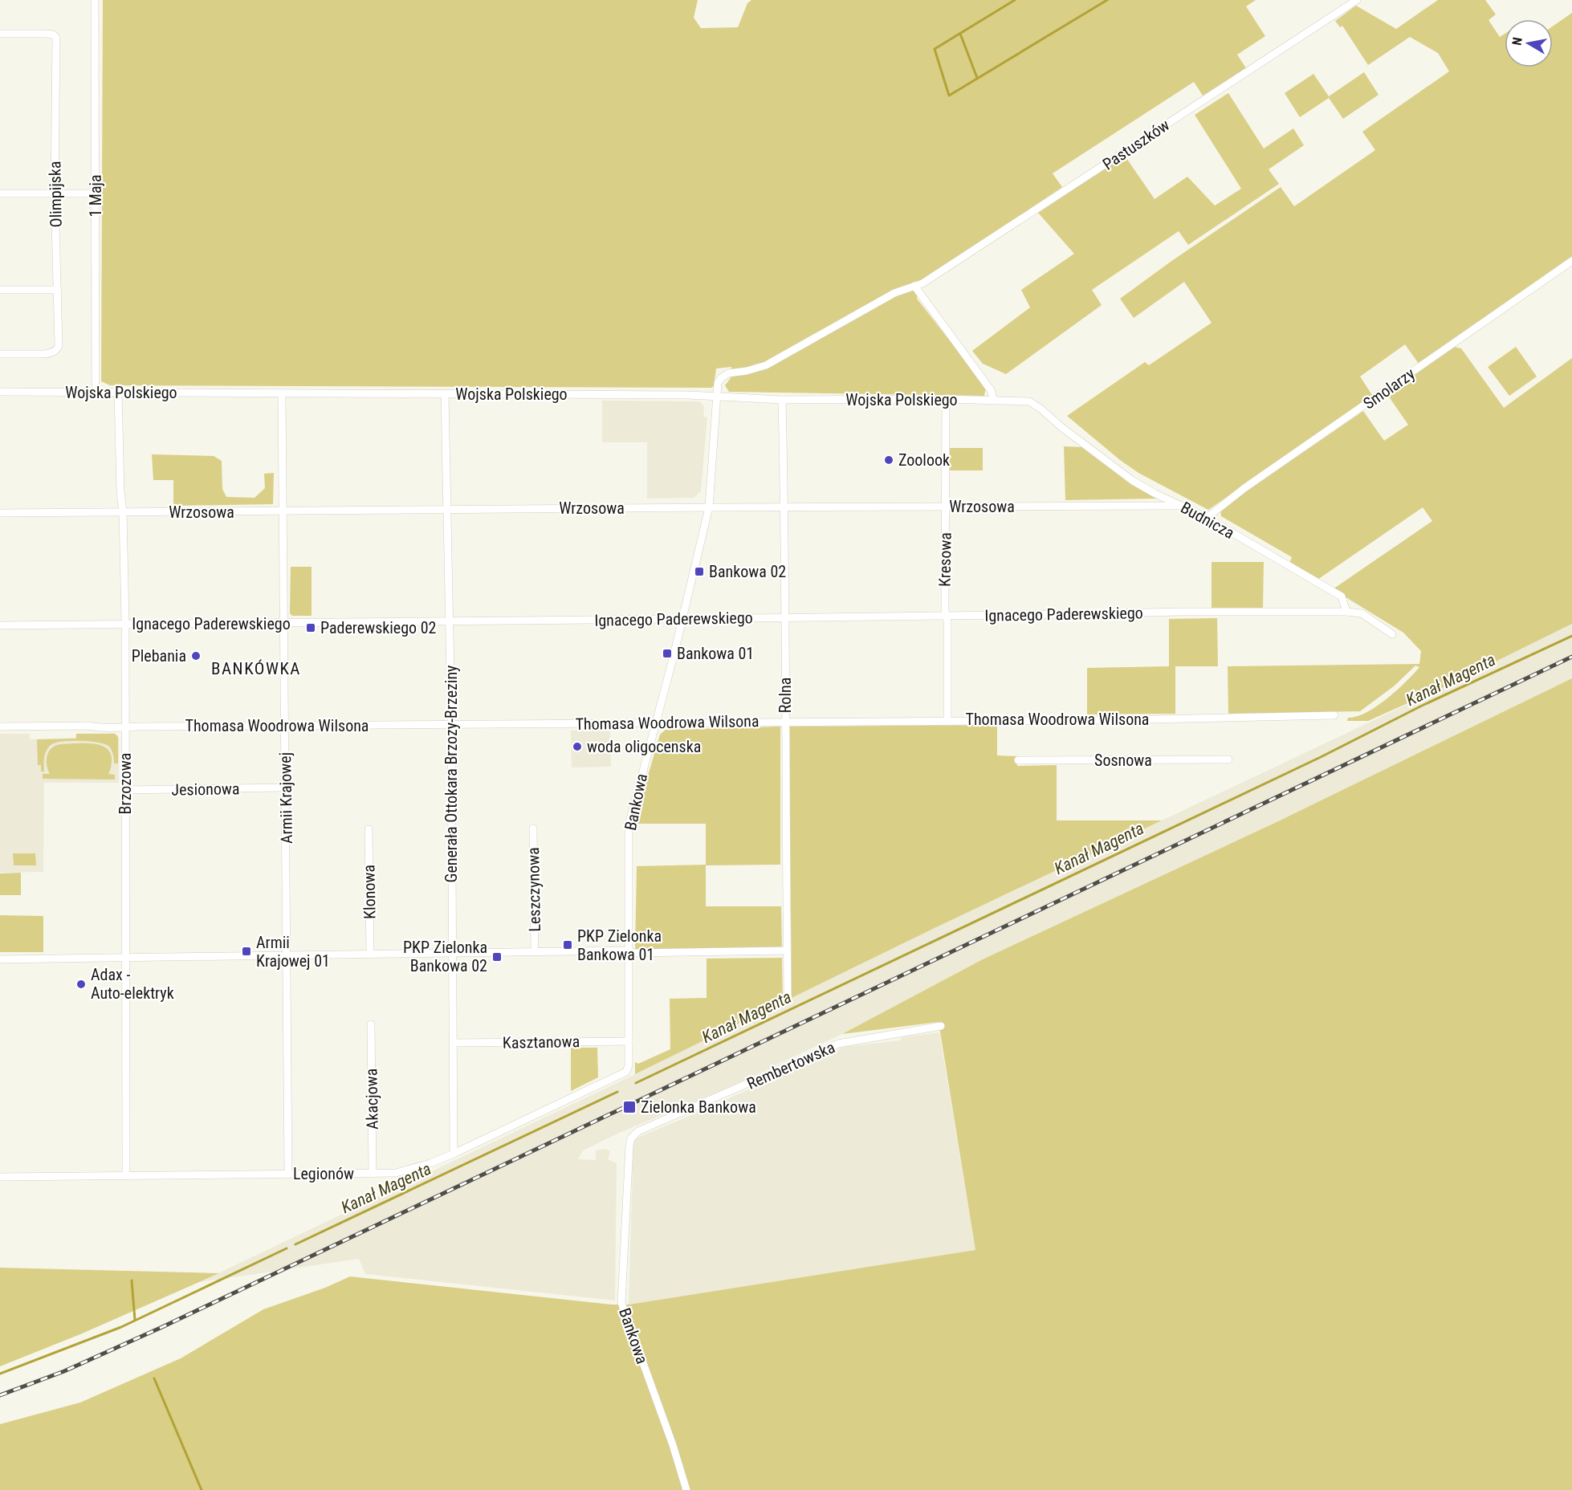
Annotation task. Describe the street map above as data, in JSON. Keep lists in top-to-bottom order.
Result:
{
  "streets": {
    "street": [
      "Pastuszków",
      "Olimpijska",
      "1 Maja",
      "Smolarzy",
      "Wojska Polskiego",
      "Wrzosowa",
      "Budnicza",
      "Kresowa",
      "Ignacego Paderewskiego",
      "Rolna",
      "Thomasa Woodrowa Wilsona",
      "Sosnowa",
      "Generała Ottokara Brzozy-Brzeziny",
      "Brzozowa",
      "Jesionowa",
      "Armii Krajowej",
      "Bankowa",
      "Leszczynowa",
      "Klonowa",
      "Kasztanowa",
      "Rembertowska",
      "Akacjowa",
      "Legionów"
    ]
  },
  "crossings": [
    ["Pastuszków", "Wojska Polskiego"],
    ["Pastuszków", "Bankowa"],
    ["1 Maja", "Wojska Polskiego"],
    ["Smolarzy", "Budnicza"],
    ["Wojska Polskiego", "Budnicza"],
    ["Wojska Polskiego", "Kresowa"],
    ["Wojska Polskiego", "Rolna"],
    ["Wojska Polskiego", "Generała Ottokara Brzozy-Brzeziny"],
    ["Wojska Polskiego", "Brzozowa"],
    ["Wojska Polskiego", "Armii Krajowej"],
    ["Wojska Polskiego", "Bankowa"],
    ["Wrzosowa", "Budnicza"],
    ["Wrzosowa", "Kresowa"],
    ["Wrzosowa", "Rolna"],
    ["Wrzosowa", "Generała Ottokara Brzozy-Brzeziny"],
    ["Wrzosowa", "Brzozowa"],
    ["Wrzosowa", "Armii Krajowej"],
    ["Wrzosowa", "Bankowa"],
    ["Budnicza", "Ignacego Paderewskiego"],
    ["Kresowa", "Ignacego Paderewskiego"],
    ["Kresowa", "Thomasa Woodrowa Wilsona"],
    ["Ignacego Paderewskiego", "Rolna"],
    ["Ignacego Paderewskiego", "Generała Ottokara Brzozy-Brzeziny"],
    ["Ignacego Paderewskiego", "Brzozowa"],
    ["Ignacego Paderewskiego", "Armii Krajowej"],
    ["Ignacego Paderewskiego", "Bankowa"],
    ["Rolna", "Thomasa Woodrowa Wilsona"],
    ["Thomasa Woodrowa Wilsona", "Generała Ottokara Brzozy-Brzeziny"],
    ["Thomasa Woodrowa Wilsona", "Brzozowa"],
    ["Thomasa Woodrowa Wilsona", "Armii Krajowej"],
    ["Thomasa Woodrowa Wilsona", "Bankowa"],
    ["Generała Ottokara Brzozy-Brzeziny", "Kasztanowa"],
    ["Generała Ottokara Brzozy-Brzeziny", "Legionów"],
    ["Brzozowa", "Jesionowa"],
    ["Brzozowa", "Legionów"],
    ["Jesionowa", "Armii Krajowej"],
    ["Armii Krajowej", "Legionów"],
    ["Bankowa", "Kasztanowa"],
    ["Bankowa", "Rembertowska"],
    ["Bankowa", "Legionów"],
    ["Akacjowa", "Legionów"]
  ],
  "districts": ["BANKÓWKA"],
  "water": ["Kanał Magenta"],
  "places": {
    "other": [
      "Zoolook",
      "Plebania",
      "woda oligocenska",
      "Adax - Auto-elektryk"
    ],
    "transit": [
      "Bankowa 02",
      "Paderewskiego 02",
      "Bankowa 01",
      "PKP Zielonka Bankowa 01",
      "Armii Krajowej 01",
      "PKP Zielonka Bankowa 02",
      "Zielonka Bankowa"
    ]
  },
  "north": "left"
}
